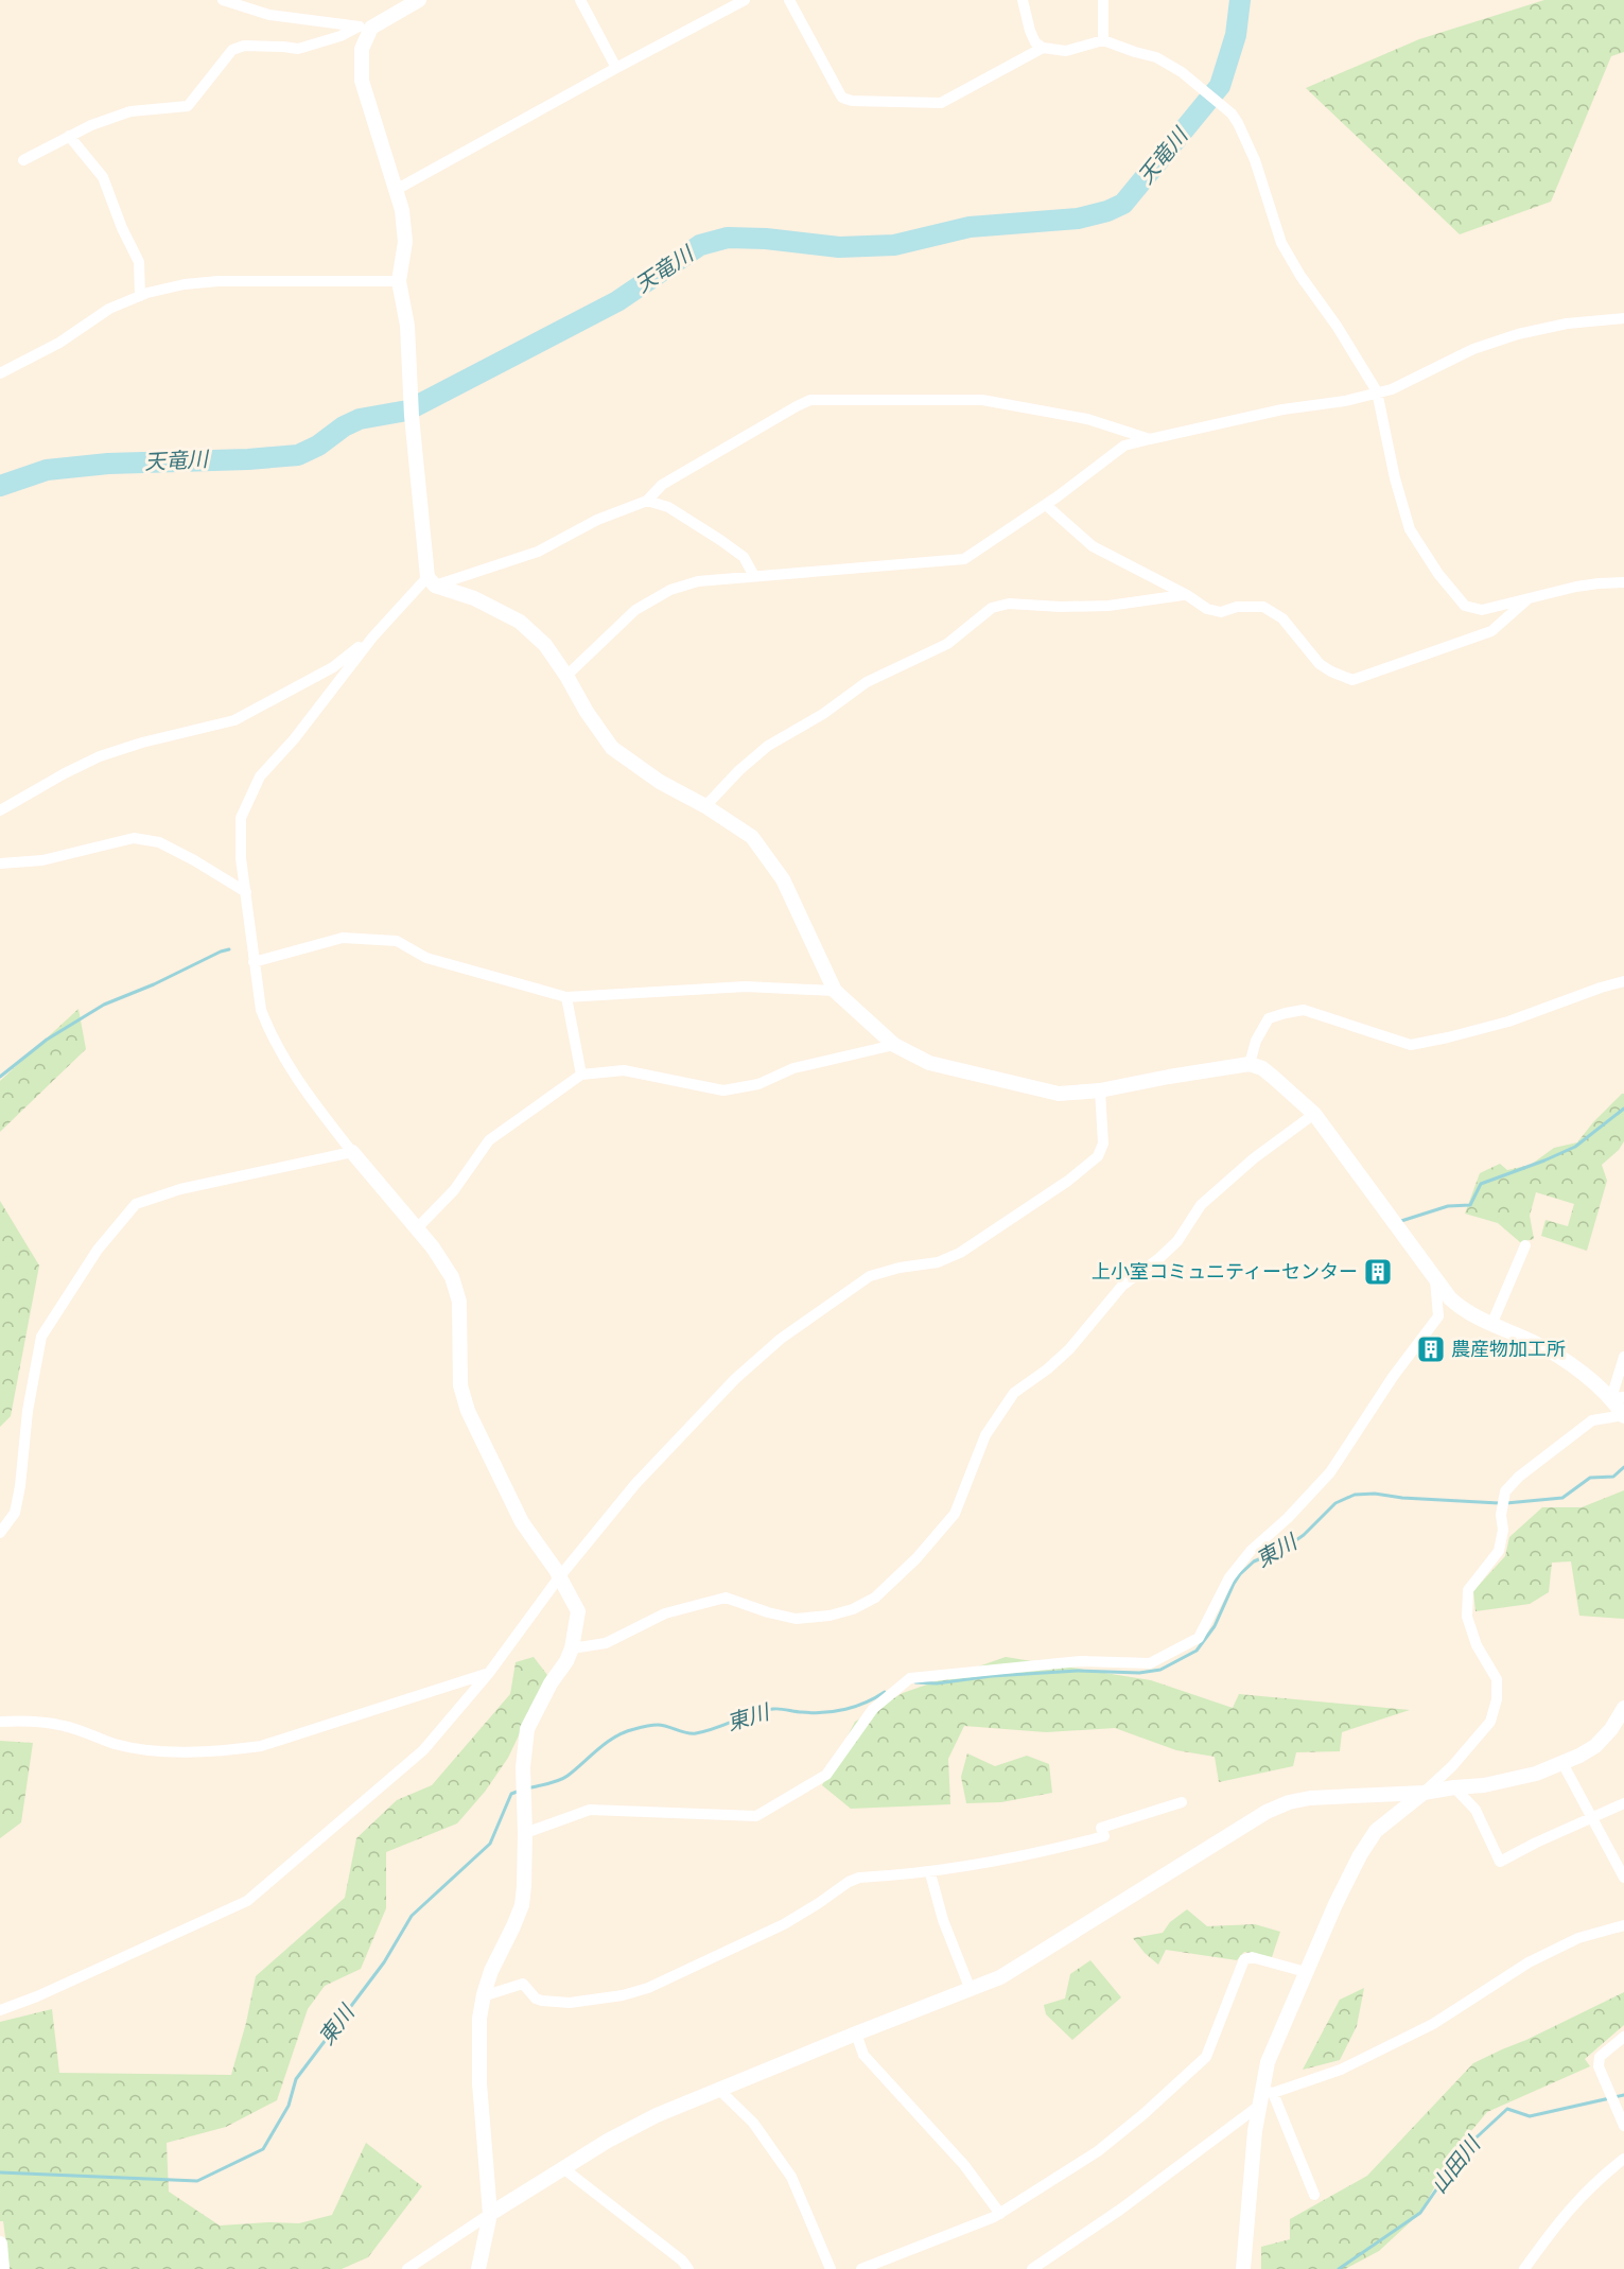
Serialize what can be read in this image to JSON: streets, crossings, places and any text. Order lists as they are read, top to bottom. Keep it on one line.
{"water":["天竜川","東川","山田川"],"places":{"building":["上小室コミュニティーセンター","農産物加工所"]}}
